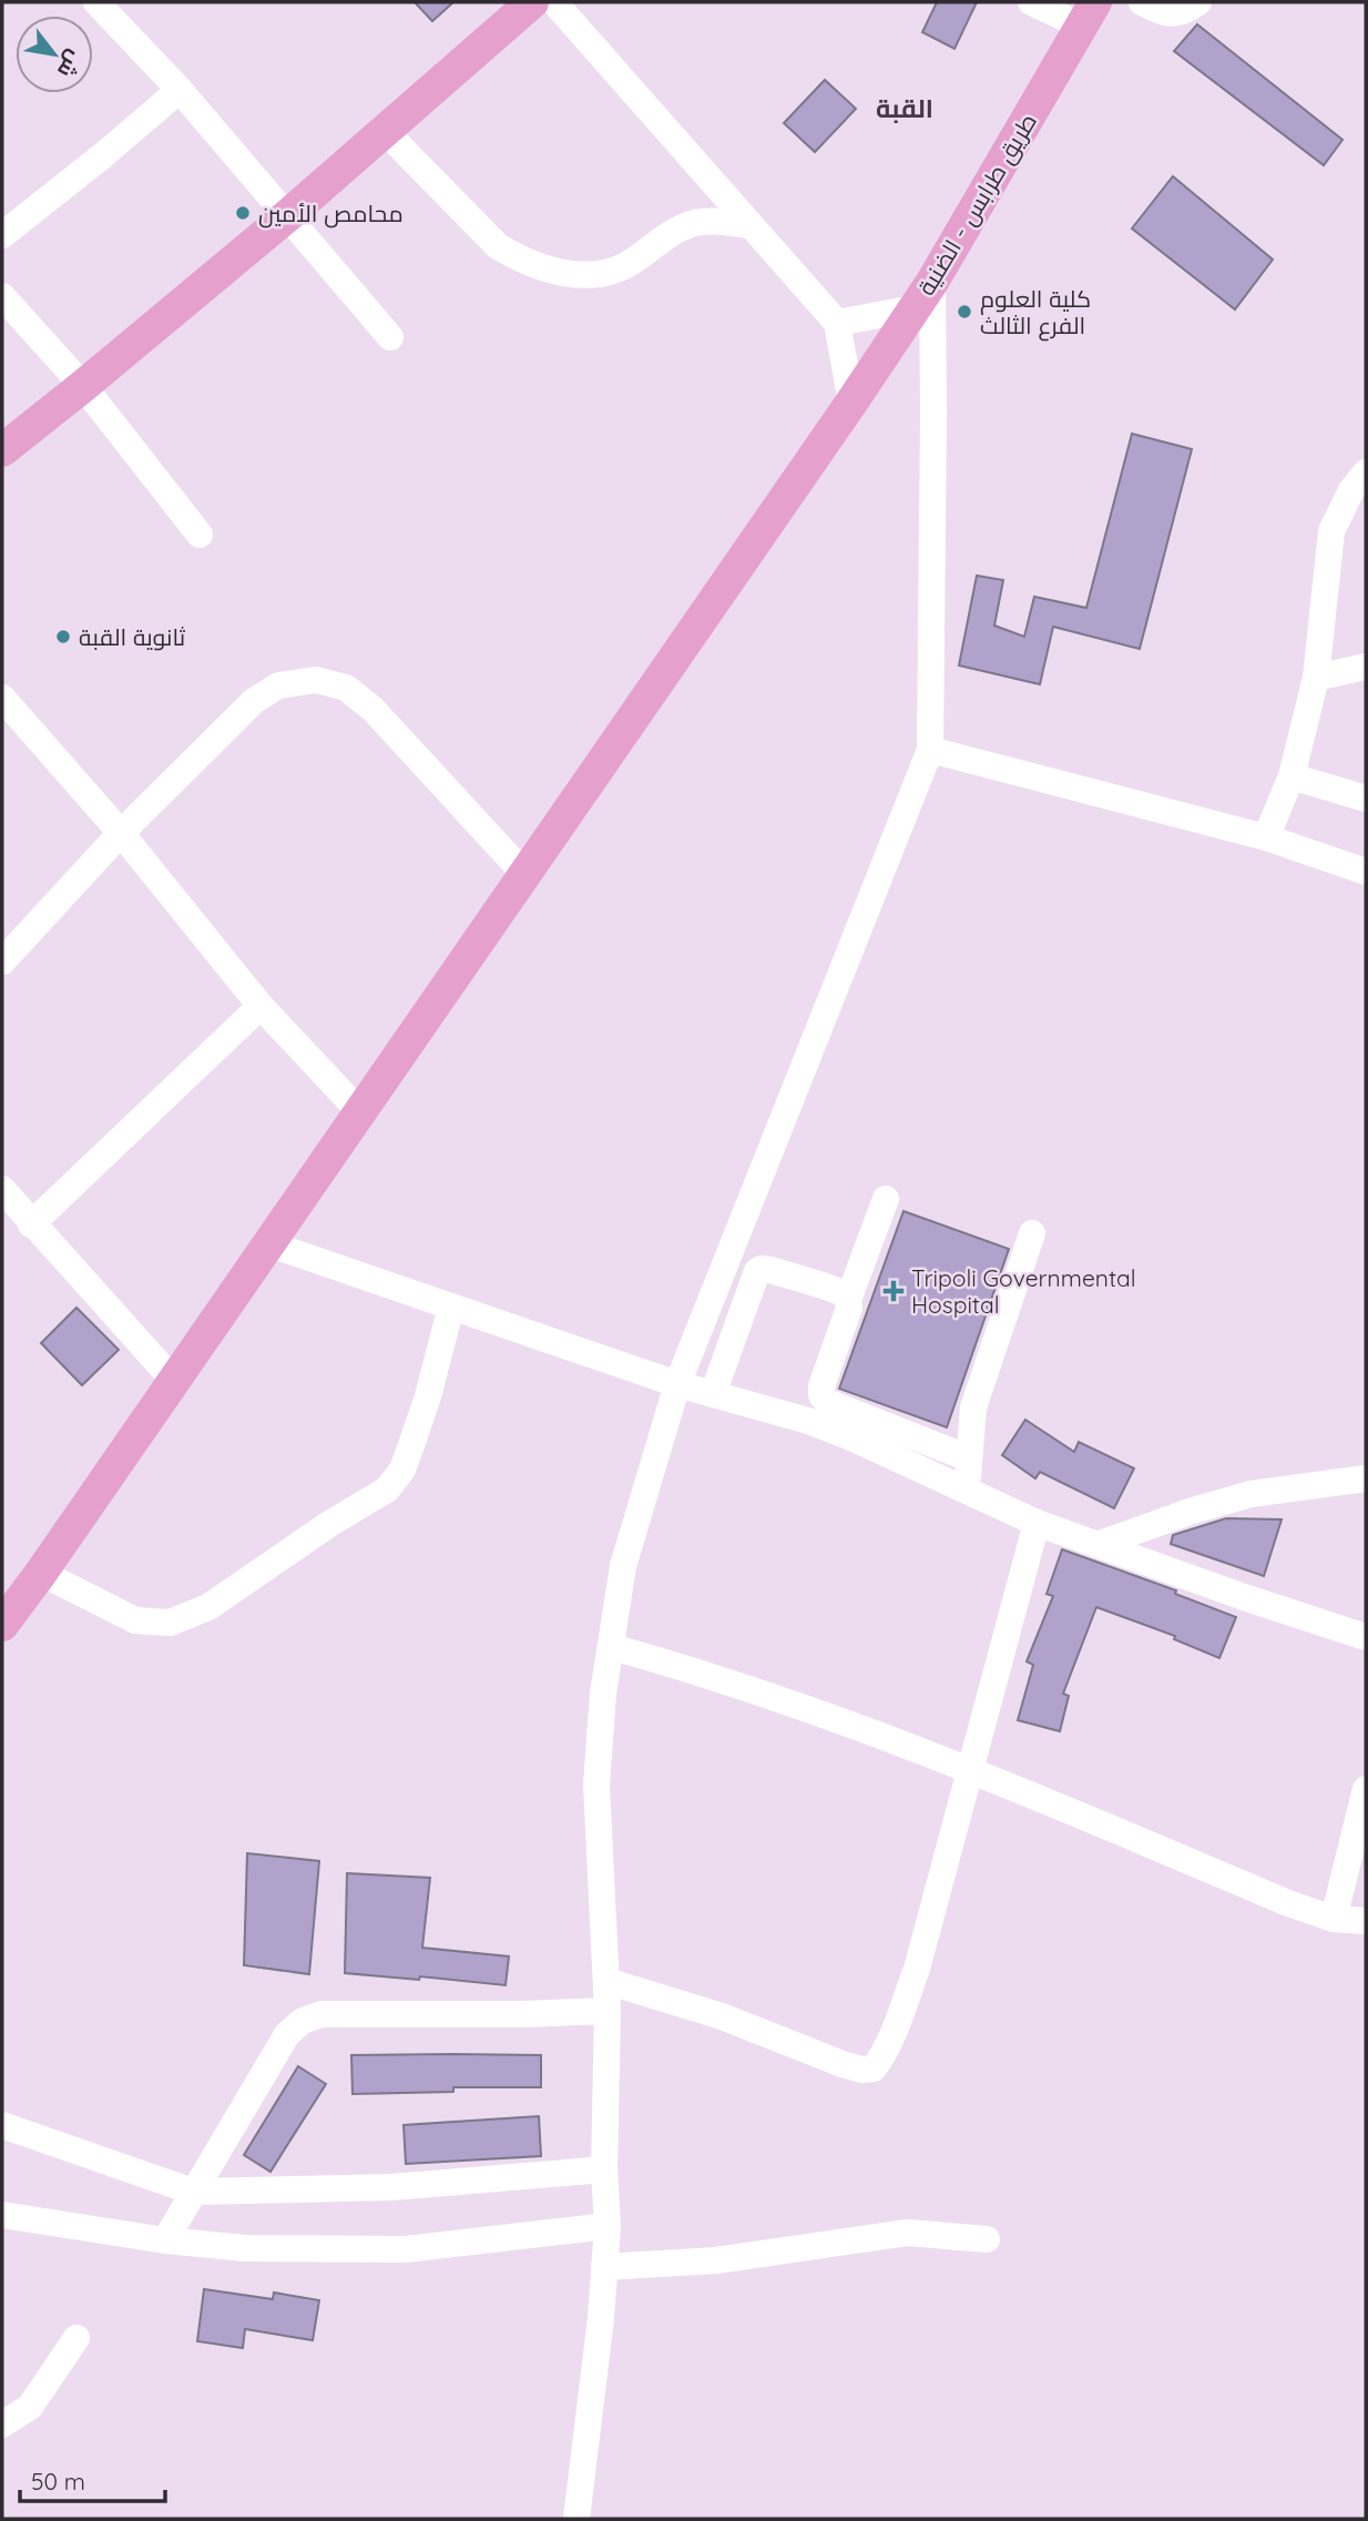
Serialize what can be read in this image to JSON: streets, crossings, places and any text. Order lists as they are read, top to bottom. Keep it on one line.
{"streets":{"main road":["طريق طرابس - الضنية"]},"districts":["القبة"],"places":{"other":["محامص الأمين","كلية العلوم الفرع الثالث","ثانوية القبة"],"health":["Tripoli Governmental Hospital"]},"scale_bar":"50 m","north":"bottom right"}
